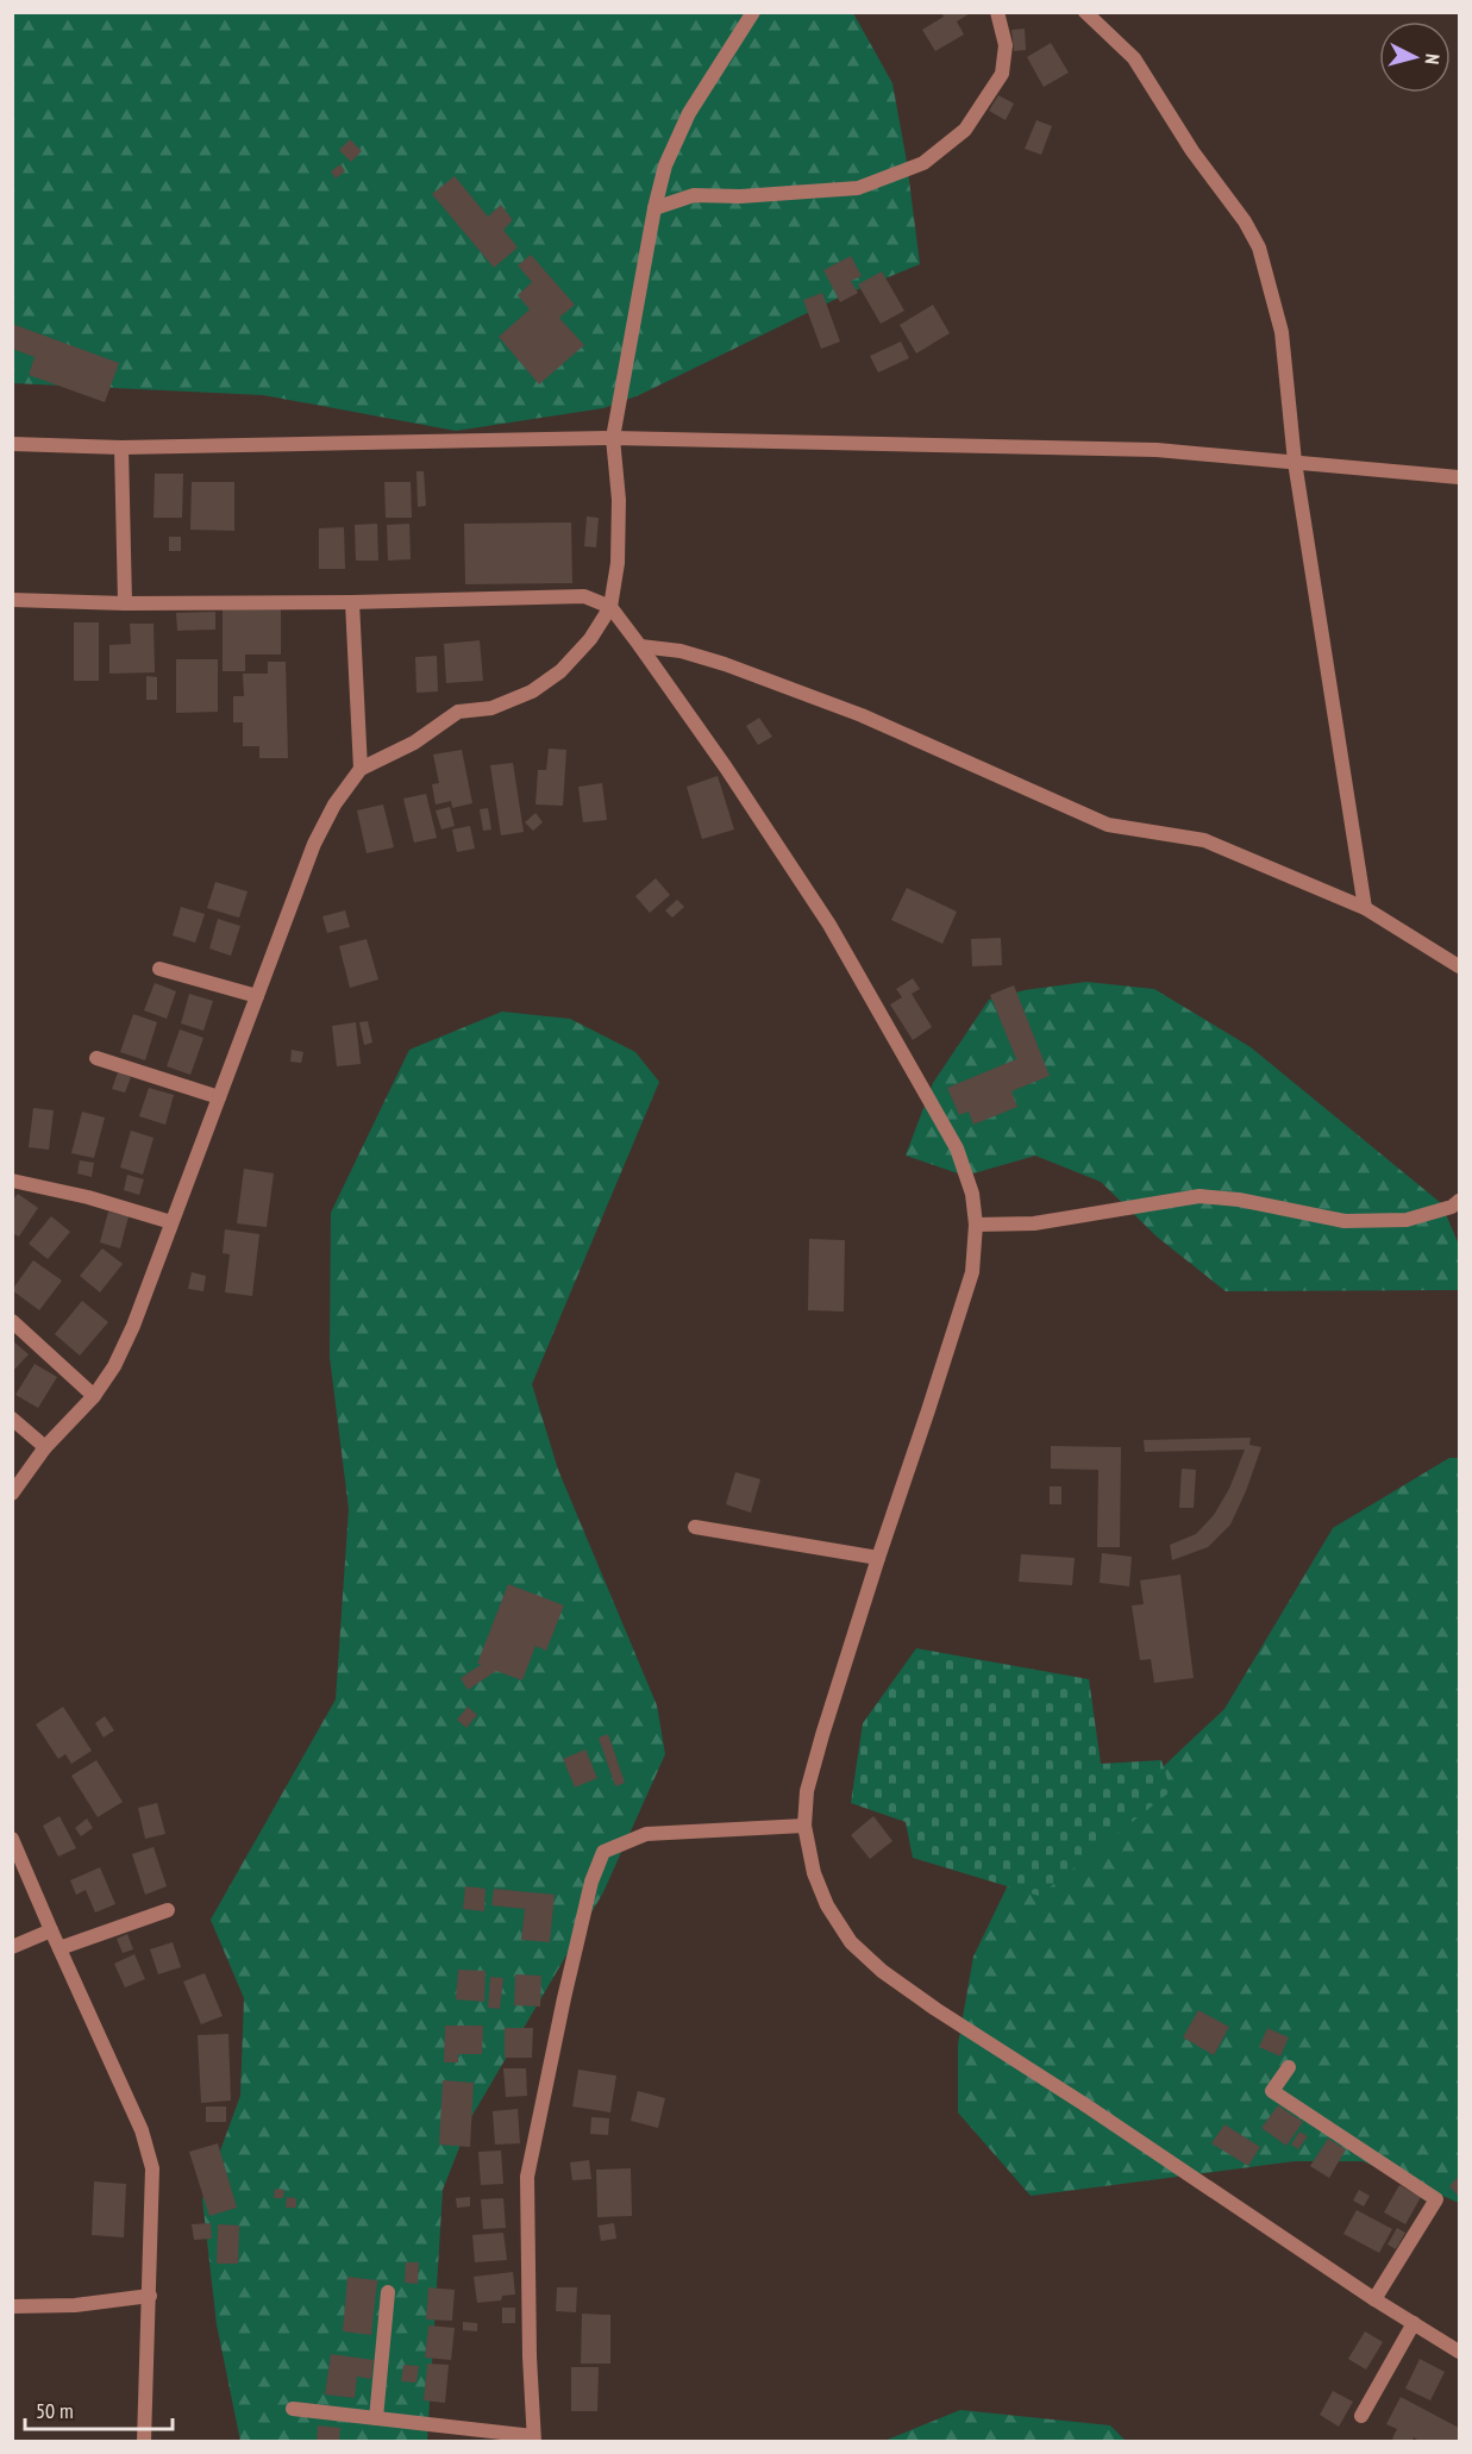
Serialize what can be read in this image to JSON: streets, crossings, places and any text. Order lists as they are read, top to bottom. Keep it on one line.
{"scale_bar":"50 m","north":"right"}
